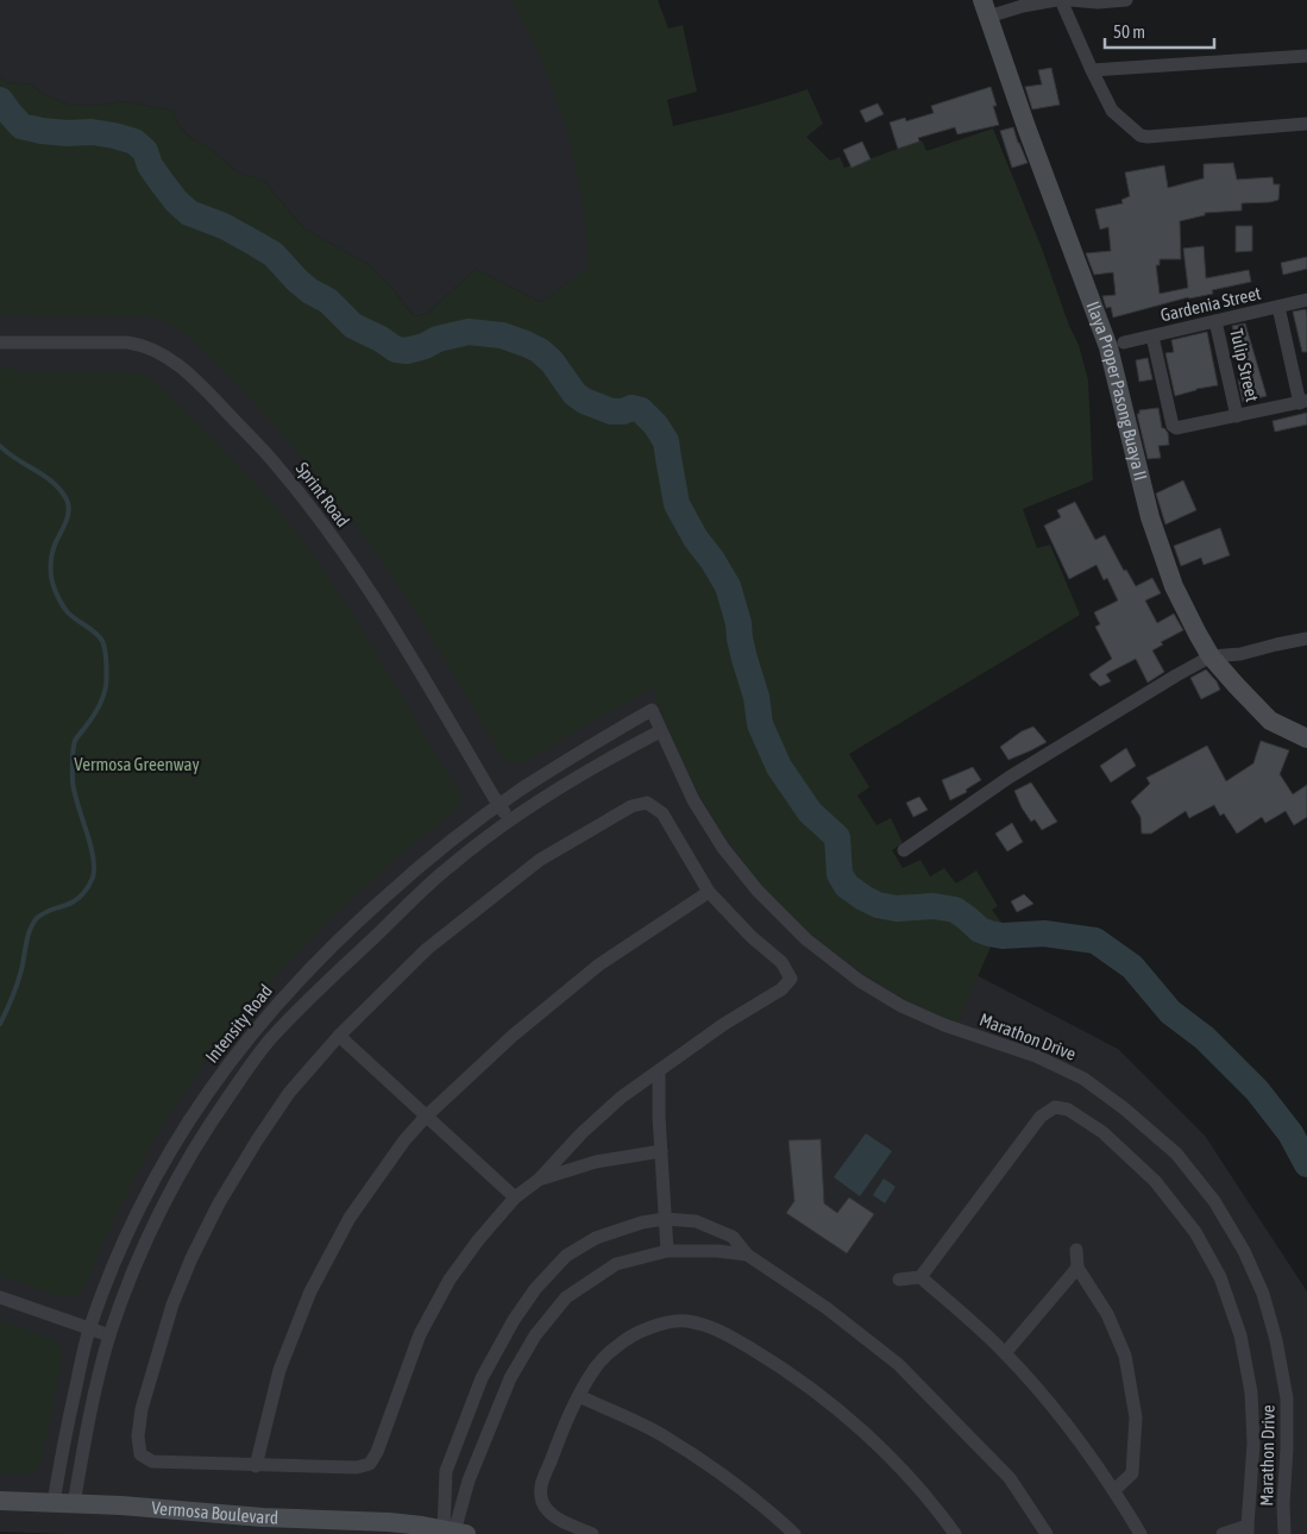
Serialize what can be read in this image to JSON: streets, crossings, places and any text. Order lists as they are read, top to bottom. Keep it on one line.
{"streets":{"street":["Gardenia Street","Tulip Street","Ilaya Proper Pasong Buaya II","Sprint Road","Intensity Road","Marathon Drive","Vermosa Boulevard"]},"crossings":[["Gardenia Street","Tulip Street"],["Sprint Road","Intensity Road"],["Intensity Road","Marathon Drive"],["Intensity Road","Vermosa Boulevard"]],"parks":["Vermosa Greenway"],"scale_bar":"50 m"}
